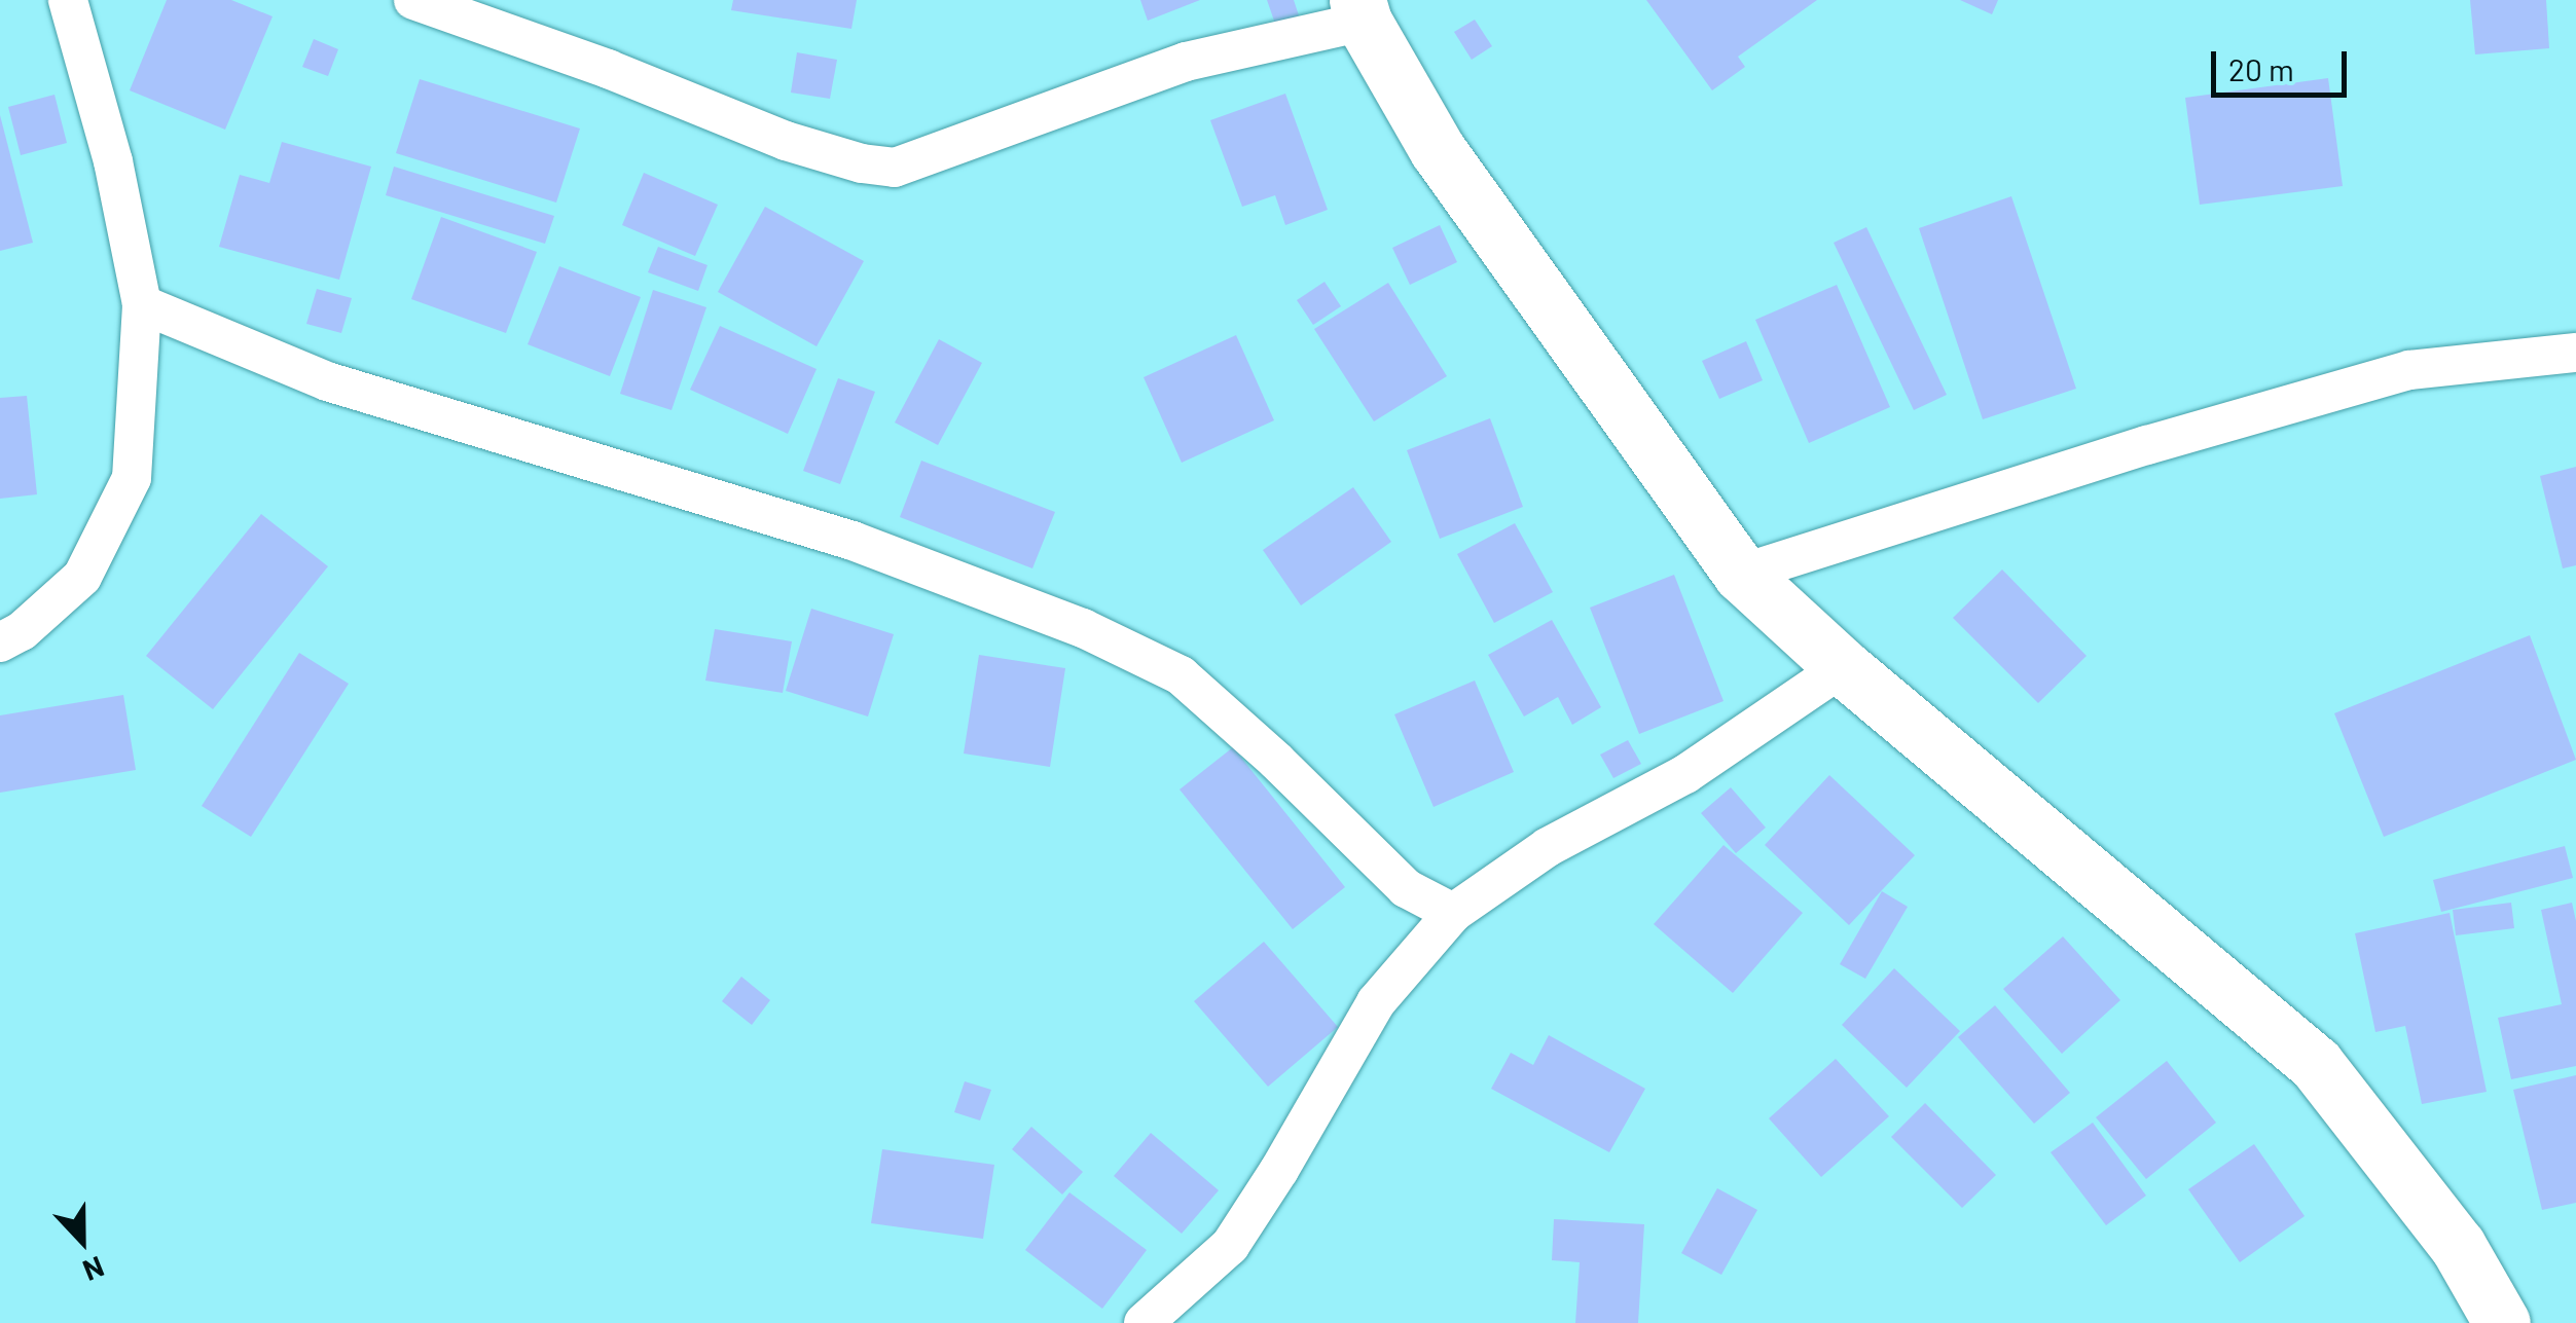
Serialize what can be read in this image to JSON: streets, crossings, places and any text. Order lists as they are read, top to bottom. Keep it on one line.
{"scale_bar":"20 m","north":"bottom"}
